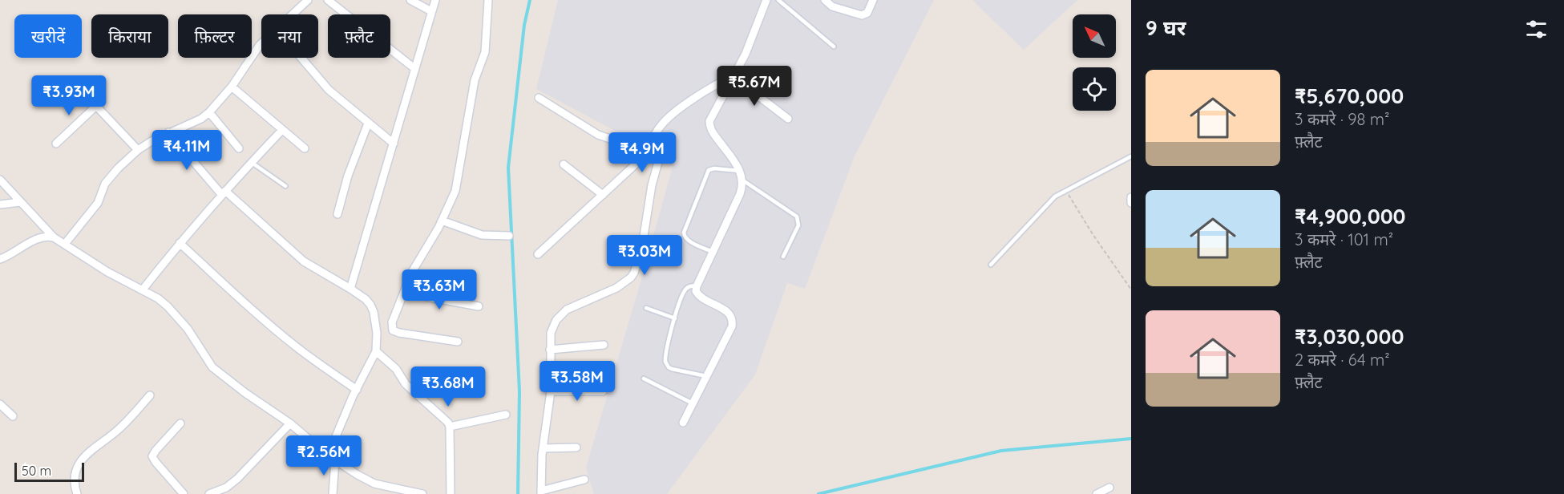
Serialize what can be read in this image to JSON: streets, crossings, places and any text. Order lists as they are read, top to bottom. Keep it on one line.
{"scale_bar":"50 m","north":"top left","page":{"heading":"9 घर","chip":["खरीदें","किराया","फ़िल्टर","नया","फ़्लैट"],"list":[{"name":"₹5,670,000","note":"3 कमरे · 98 m² · फ़्लैट"},{"name":"₹4,900,000","note":"3 कमरे · 101 m² · फ़्लैट"},{"name":"₹3,030,000","note":"2 कमरे · 64 m² · फ़्लैट"}],"price":["₹5.67M","₹3.93M","₹4.11M","₹4.9M","₹3.03M","₹3.63M","₹3.58M","₹3.68M","₹2.56M"],"scale":"50 m"}}
